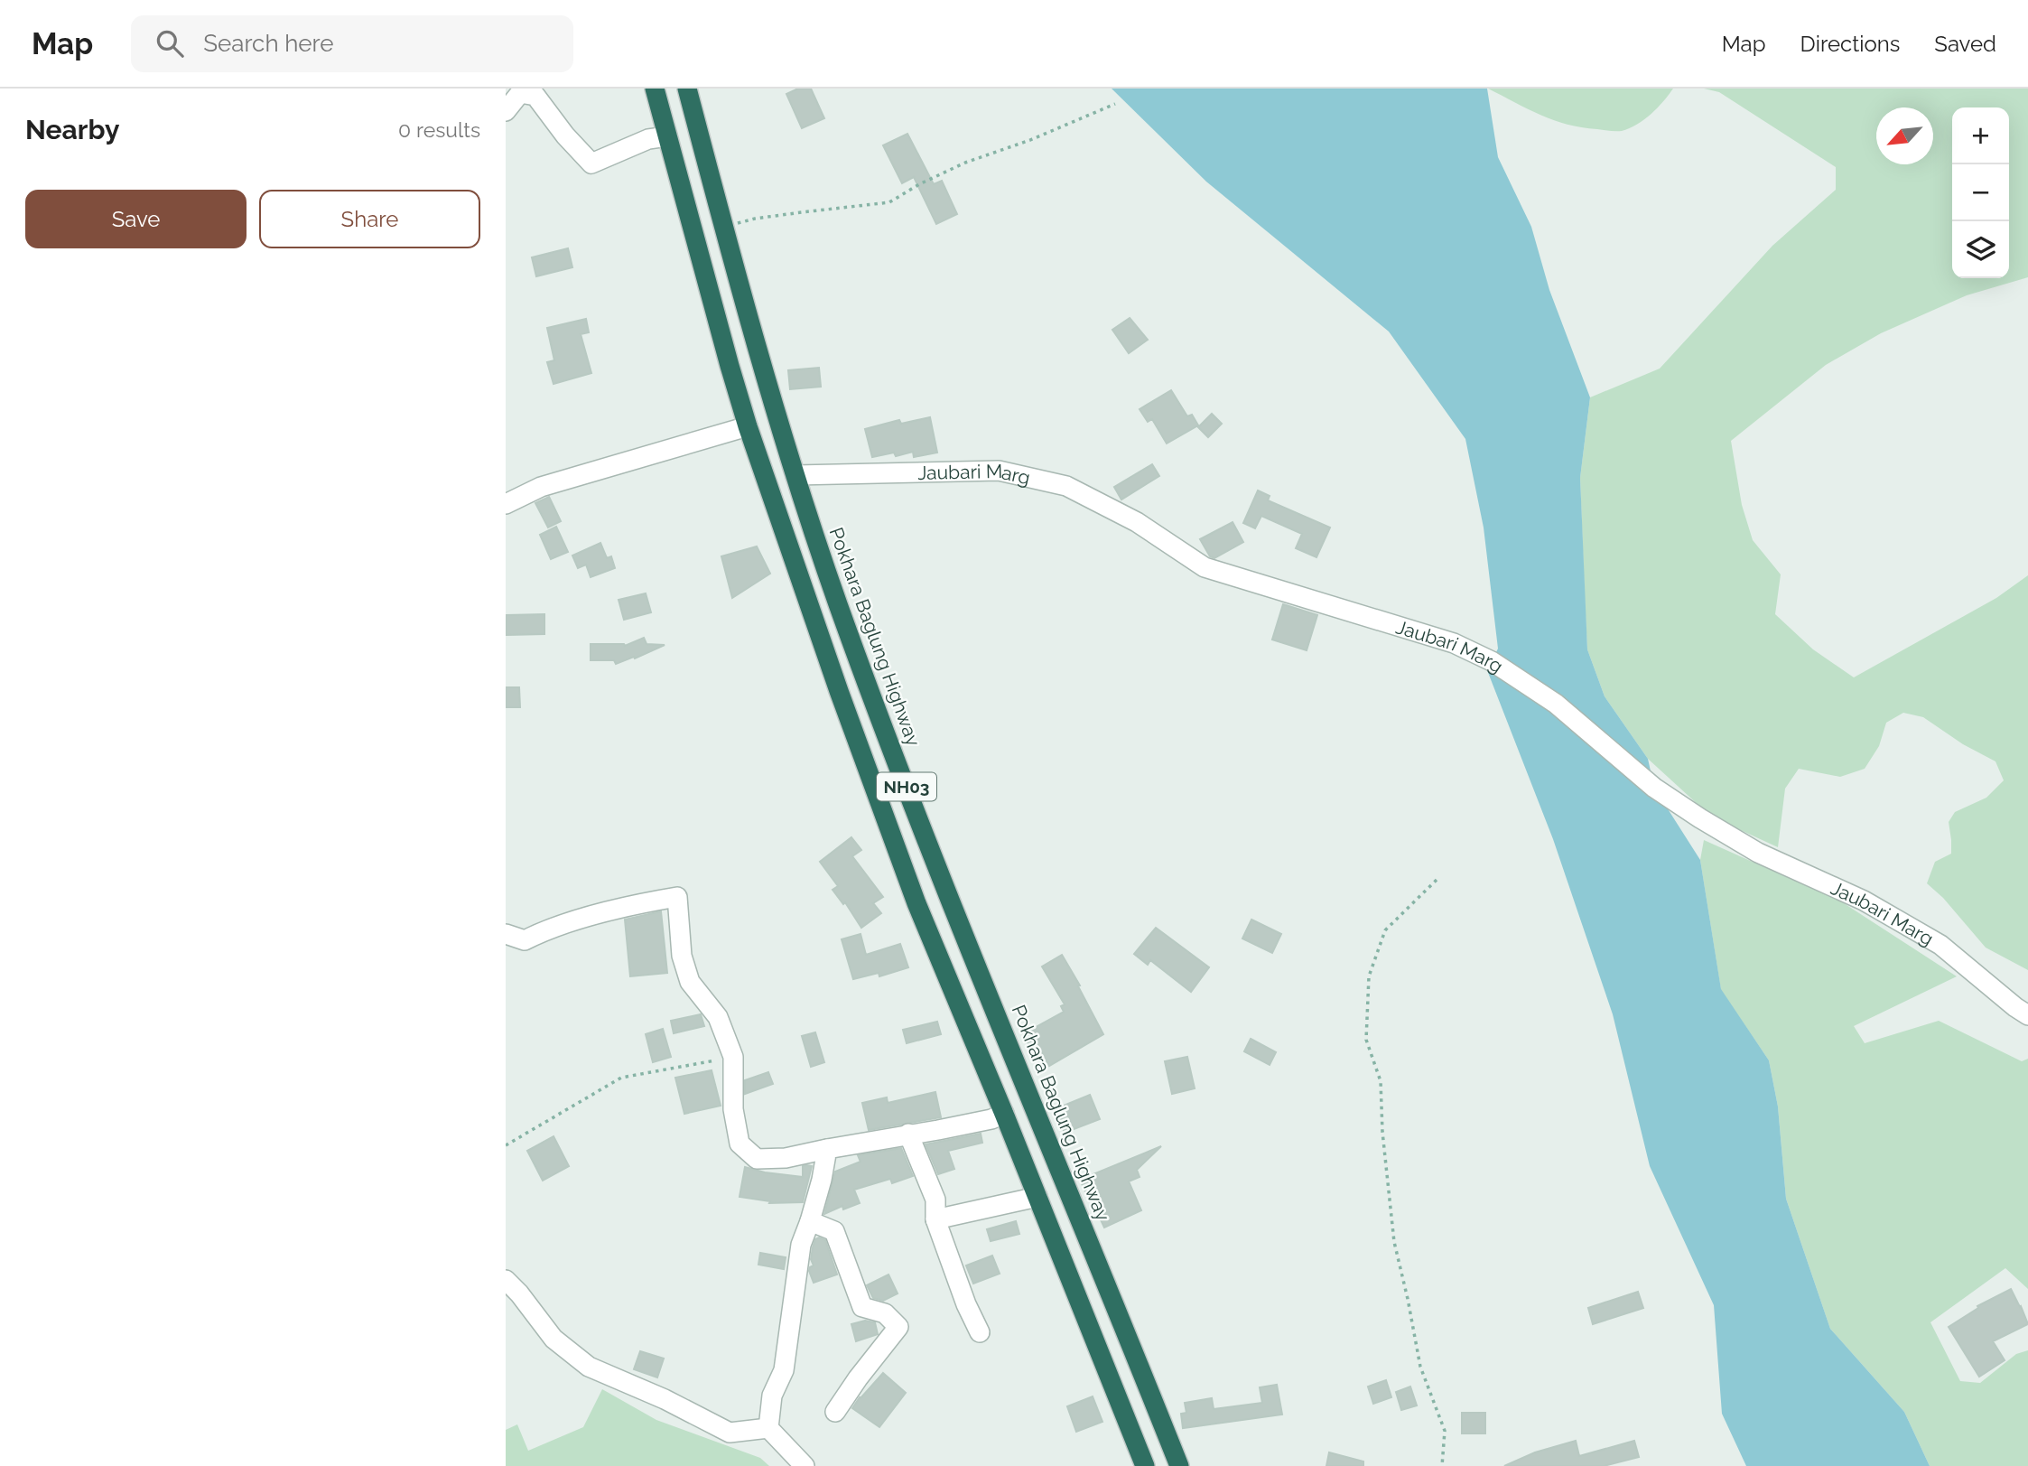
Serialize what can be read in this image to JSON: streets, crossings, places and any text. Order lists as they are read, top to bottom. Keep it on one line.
{"streets":{"highway":["Pokhara Baglung Highway","NH03"],"street":["Jaubari Marg"]},"crossings":[["Jaubari Marg","Pokhara Baglung Highway"]],"north":"bottom left","page":{"header":"Map","search":"Search here","nav":["Map","Directions","Saved"],"heading":["Nearby","0 results"],"map_buttons":["+","−"],"buttons":["Save","Share"]}}
